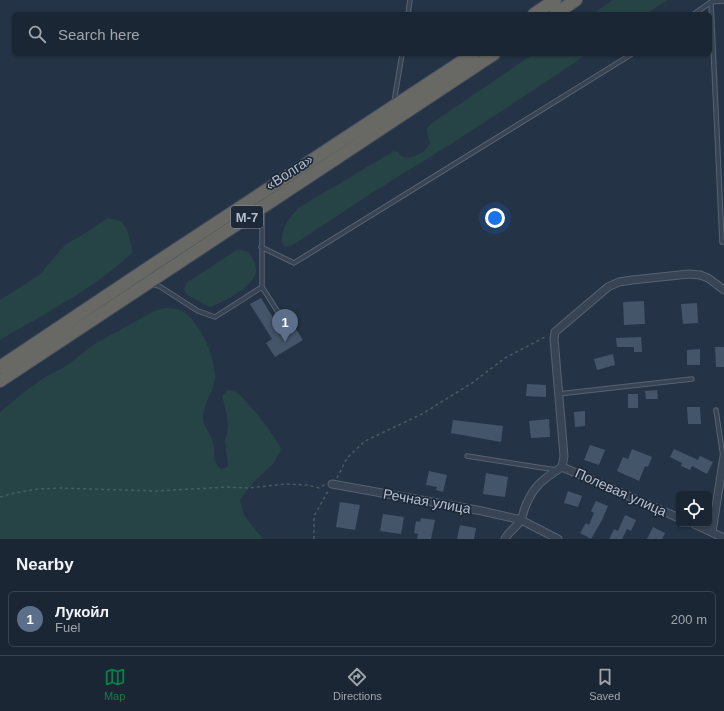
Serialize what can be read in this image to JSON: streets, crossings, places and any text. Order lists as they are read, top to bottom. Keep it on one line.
{"streets":{"highway":["«Волга»","М-7"],"street":["Полевая улица","Речная улица"]},"page":{"search":"Search here","pins":"1","heading":"Nearby","list":[{"mark":"1","name":"Лукойл","note":"Fuel","value":"200 m"}],"nav":["Map","Directions","Saved"]}}
